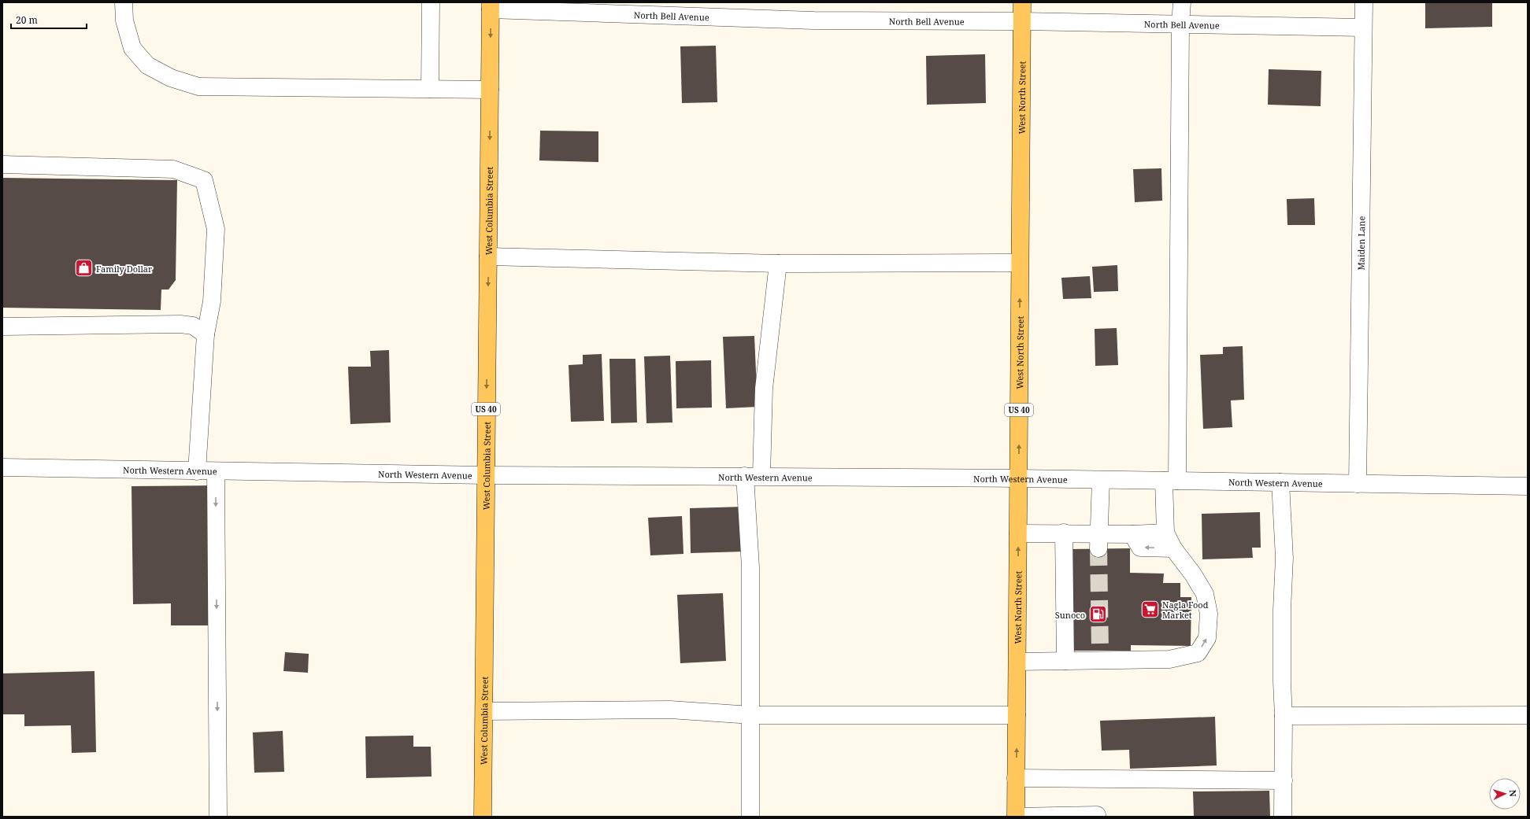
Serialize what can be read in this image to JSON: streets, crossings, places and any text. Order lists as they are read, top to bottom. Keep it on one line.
{"streets":{"main road":["West North Street","West Columbia Street","US 40"],"street":["North Bell Avenue","Maiden Lane","North Western Avenue"]},"crossings":[["North Bell Avenue","West North Street"],["North Bell Avenue","West Columbia Street"],["North Bell Avenue","Maiden Lane"],["West North Street","North Western Avenue"],["West Columbia Street","North Western Avenue"],["Maiden Lane","North Western Avenue"]],"one_way":["West North Street","West Columbia Street"],"places":{"shop":["Family Dollar"],"supermarket":["Nagla Food Market"],"fuel station":["Sunoco"]},"scale_bar":"20 m","north":"right"}
